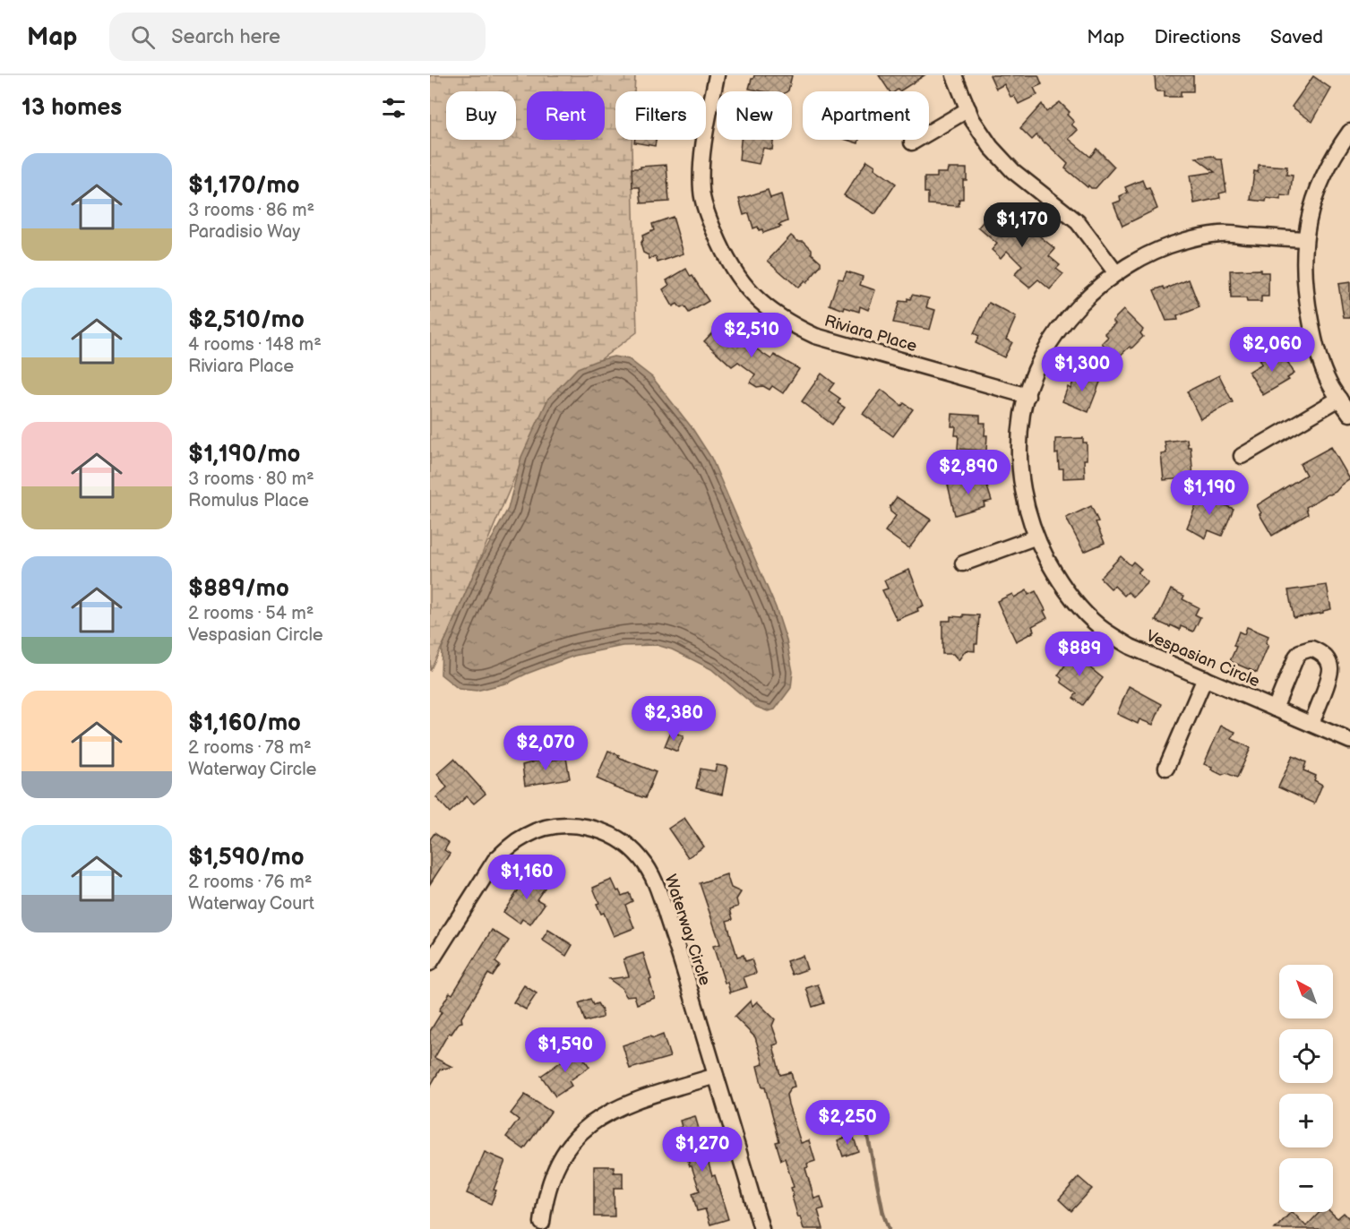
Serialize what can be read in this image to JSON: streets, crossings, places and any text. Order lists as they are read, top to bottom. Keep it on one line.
{"streets":{"street":["Riviara Place","Vespasian Circle","Waterway Circle"]},"crossings":[["Riviara Place","Vespasian Circle"]],"north":"top left","page":{"header":"Map","search":"Search here","nav":["Map","Directions","Saved"],"heading":"13 homes","chip":["Buy","Rent","Filters","New","Apartment"],"list":[{"name":"$1,170/mo","note":"3 rooms · 86 m² · Paradisio Way"},{"name":"$2,510/mo","note":"4 rooms · 148 m² · Riviara Place"},{"name":"$1,190/mo","note":"3 rooms · 80 m² · Romulus Place"},{"name":"$889/mo","note":"2 rooms · 54 m² · Vespasian Circle"},{"name":"$1,160/mo","note":"2 rooms · 78 m² · Waterway Circle"},{"name":"$1,590/mo","note":"2 rooms · 76 m² · Waterway Court"}],"price":["$1,170","$2,510","$2,060","$1,300","$2,890","$1,190","$889","$2,380","$2,070","$1,160","$1,590","$2,250","$1,270"],"map_buttons":["+","−"]}}
